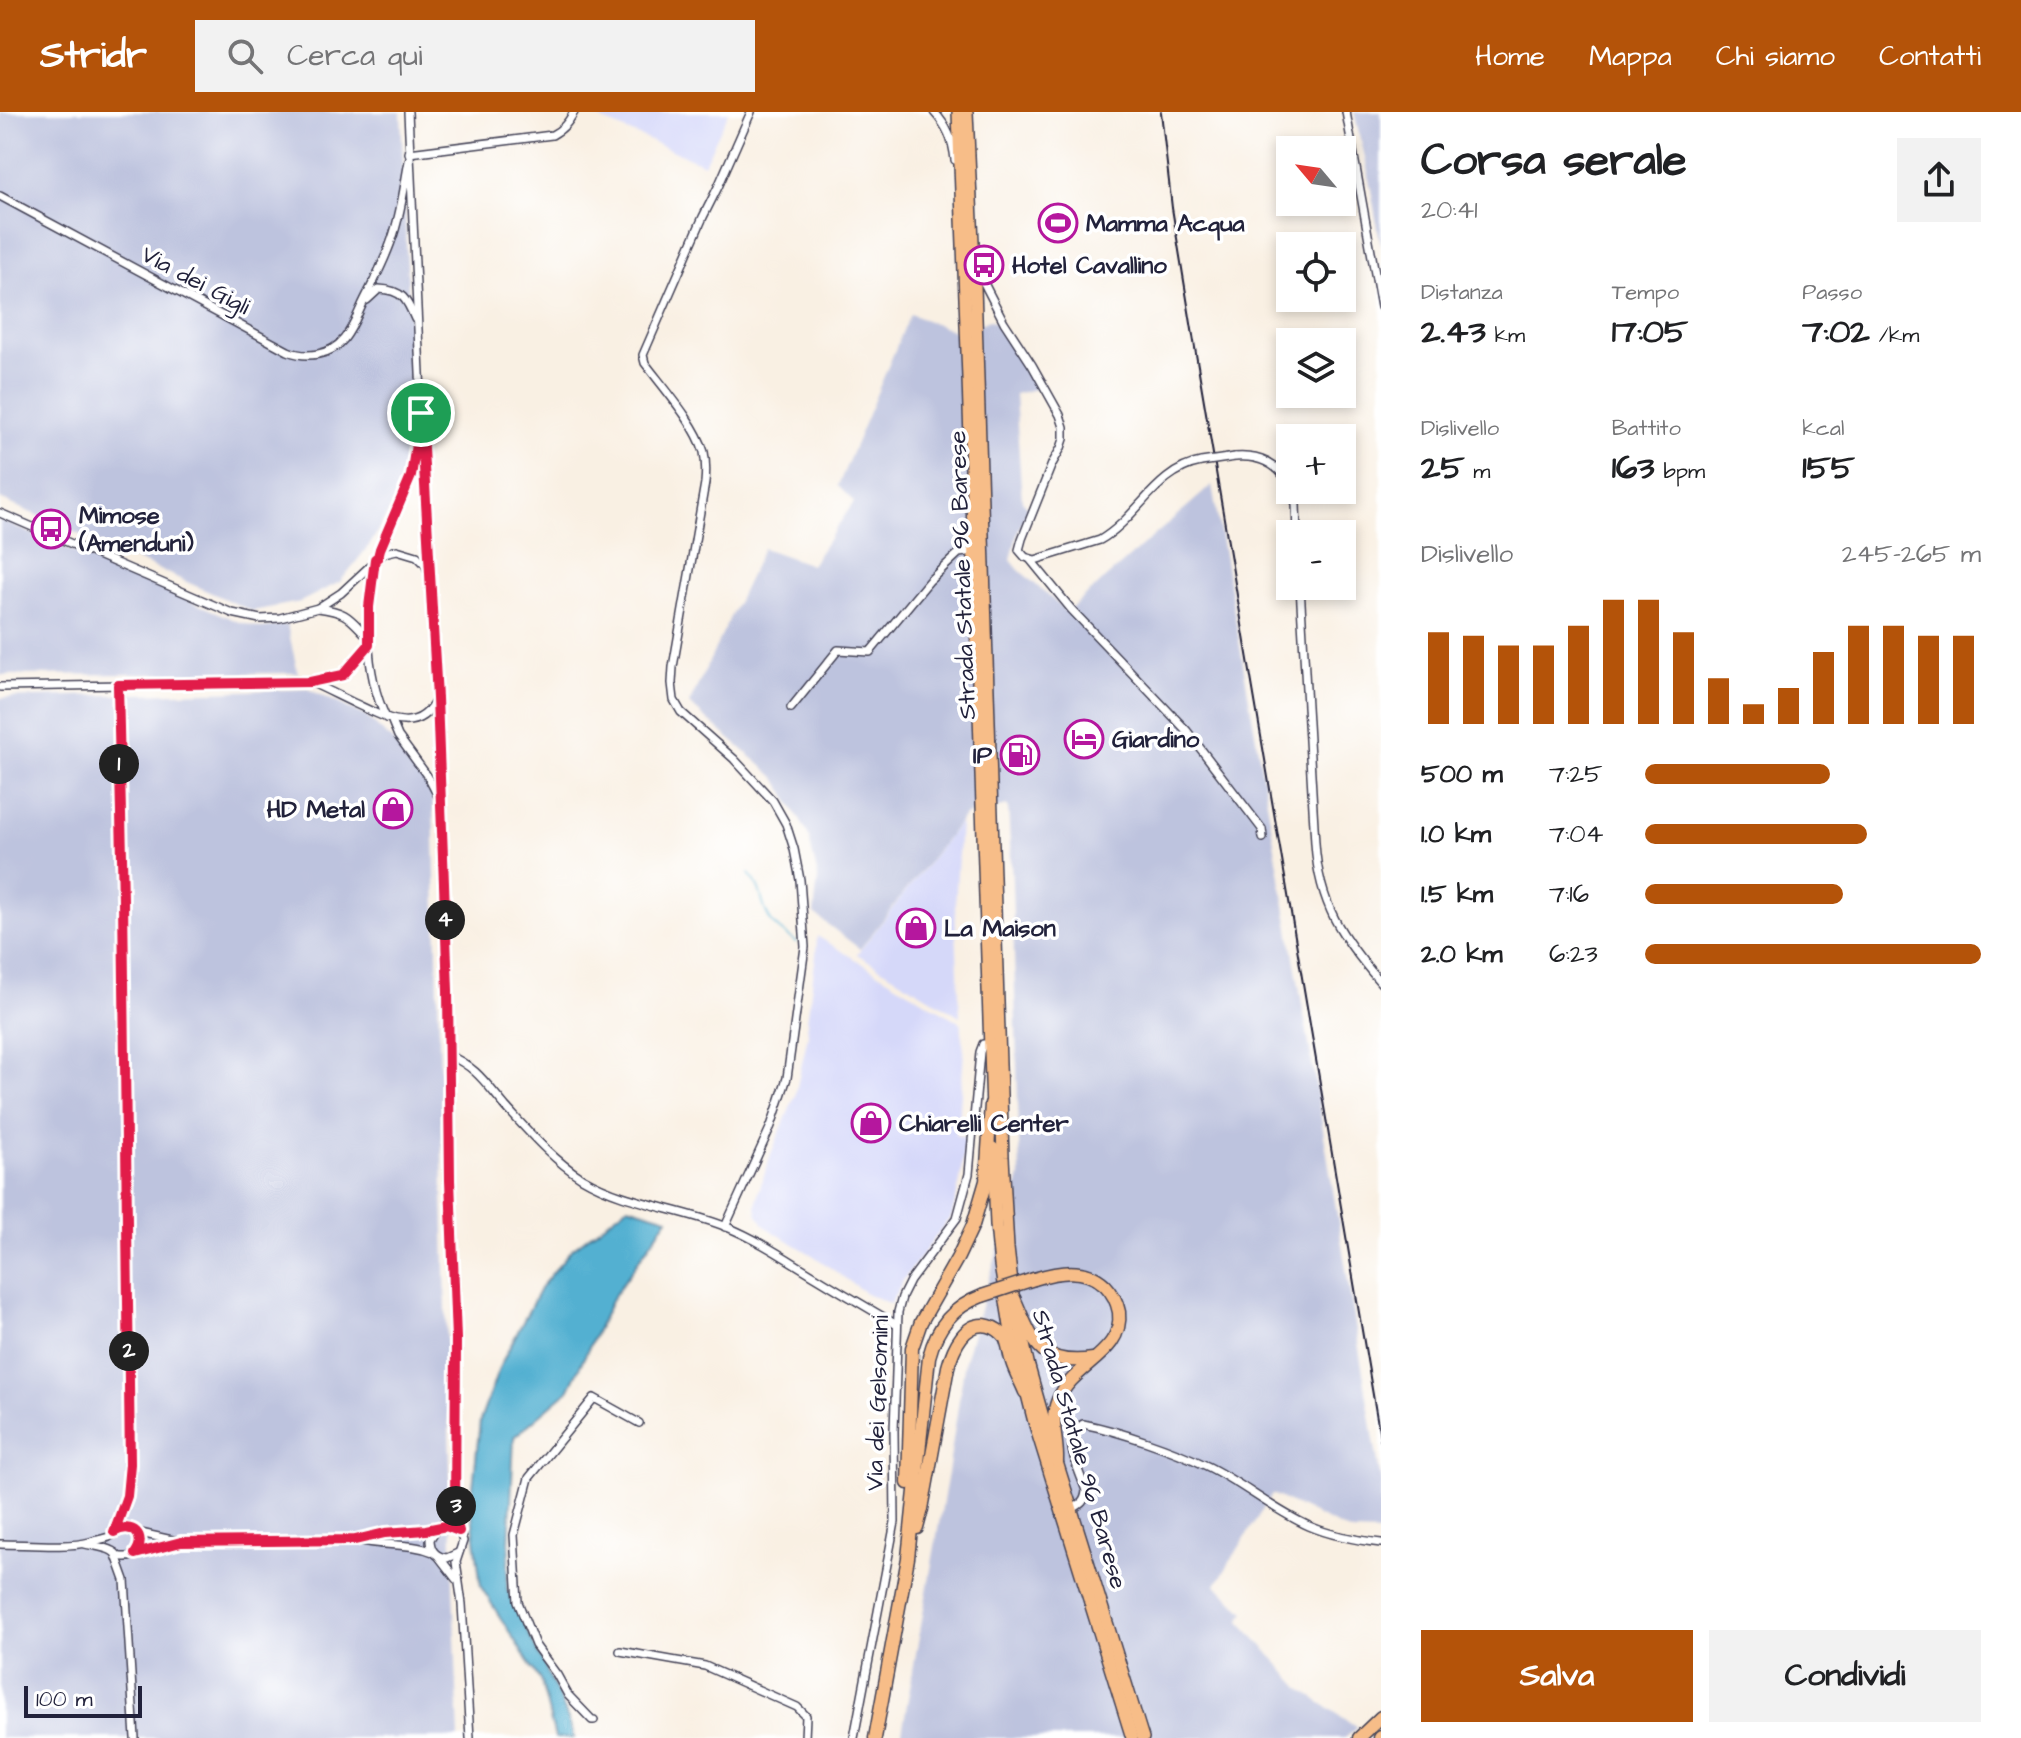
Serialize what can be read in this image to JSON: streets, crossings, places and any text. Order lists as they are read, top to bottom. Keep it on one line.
{"streets":{"main road":["Strada Statale 96 Barese"],"street":["Via dei Gigli","Via dei Gelsomini"]},"crossings":[["Strada Statale 96 Barese","Via dei Gelsomini"]],"places":{"sports":["Mamma Acqua"],"bus stop":["Hotel Cavallino","Mimose (Amenduni)"],"hotel":["Giardino"],"fuel station":["IP"],"shop":["HD Metal","La Maison","Chiarelli Center"]},"scale_bar":"100 m","north":"top left","page":{"header":"Stridr","search":"Cerca qui","nav":["Home","Mappa","Chi siamo","Contatti"],"heading":["Corsa serale","20:41"],"map_buttons":["+","−"],"stats":[["Distanza","2.43 km"],["Tempo","17:05"],["Passo","7:02 /km"],["Dislivello","25 m"],["Battito","163 bpm"],["kcal","155"]],"chart":["Dislivello","245–265 m"],"pins":["1","4","2","3"],"list":[{"name":"500 m","note":"7:25"},{"name":"1.0 km","note":"7:04"},{"name":"1.5 km","note":"7:16"},{"name":"2.0 km","note":"6:23"}],"buttons":["Salva","Condividi"],"scale":"100 m"}}
